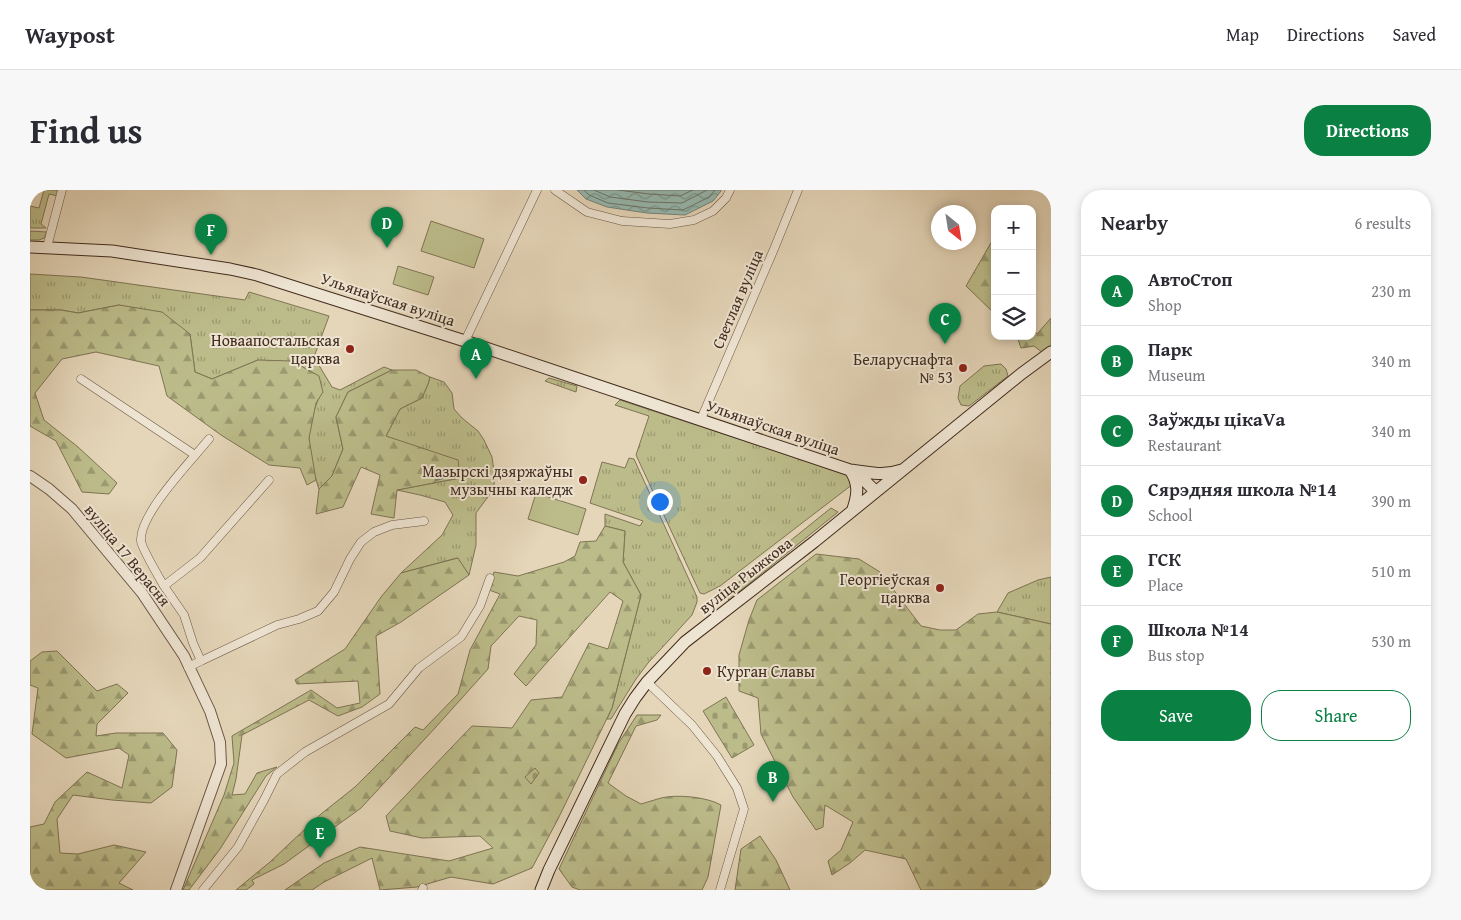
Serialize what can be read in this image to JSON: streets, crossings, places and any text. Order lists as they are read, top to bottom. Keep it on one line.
{"streets":{"main road":["Ульянаўская вуліца","вуліца Рыжкова"],"street":["Светлая вуліца","вуліца 17 Верасня"]},"crossings":[["Ульянаўская вуліца","Светлая вуліца"],["Ульянаўская вуліца","вуліца Рыжкова"]],"places":["Новаапостальская царква","Беларуснафта № 53","Мазырскі дзяржаўны музычны каледж","Георгіеўская царква","Курган Славы"],"north":"bottom right","page":{"header":"Waypost","nav":["Map","Directions","Saved"],"title":"Find us","buttons":["Directions",["Save","Share"]],"heading":["Nearby","6 results"],"map_buttons":["+","−"],"pins":["D","F","C","A","B","E"],"list":[{"mark":"A","name":"АвтоСтоп","note":"Shop","value":"230 m"},{"mark":"B","name":"Парк","note":"Museum","value":"340 m"},{"mark":"C","name":"Заўжды цікаVа","note":"Restaurant","value":"340 m"},{"mark":"D","name":"Сярэдняя школа №14","note":"School","value":"390 m"},{"mark":"E","name":"ГСК","note":"Place","value":"510 m"},{"mark":"F","name":"Школа №14","note":"Bus stop","value":"530 m"}]}}
